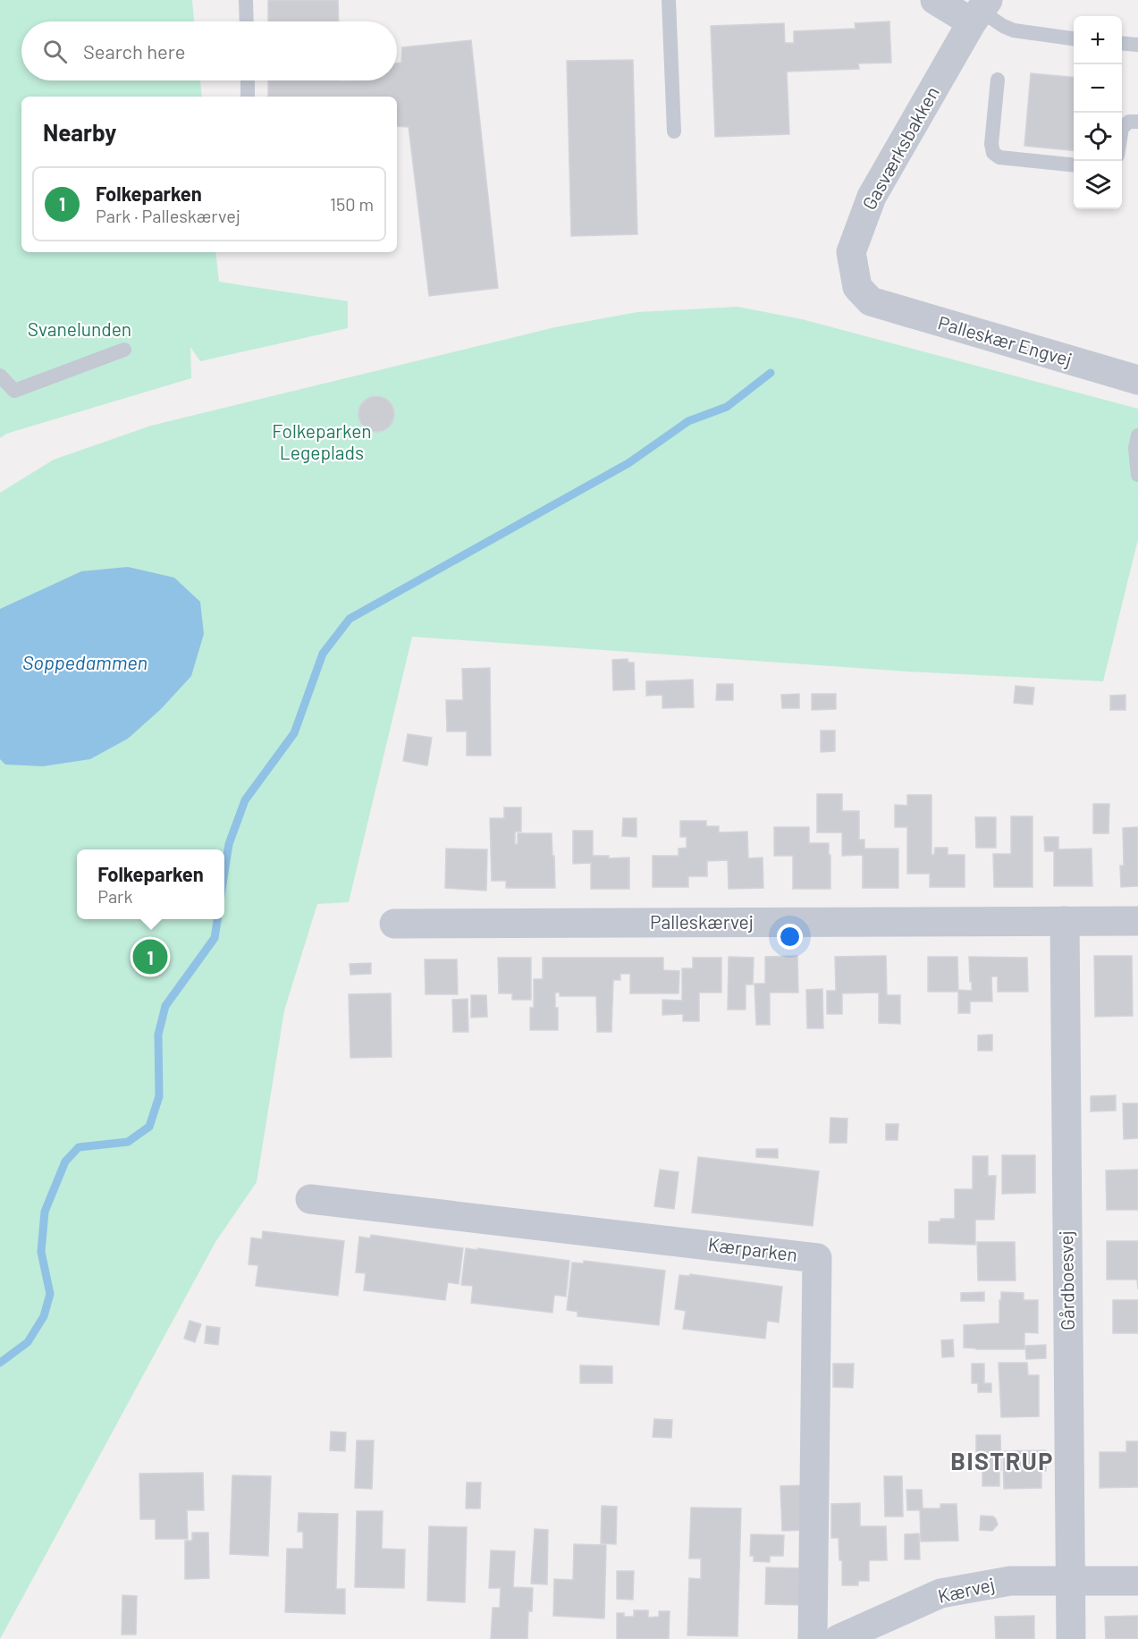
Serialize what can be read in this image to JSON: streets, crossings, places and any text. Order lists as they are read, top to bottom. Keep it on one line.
{"streets":{"street":["Gasværksbakken","Palleskær Engvej","Palleskærvej","Kærparken","Gårdboesvej","Kærvej"]},"crossings":[["Gasværksbakken","Palleskær Engvej"],["Palleskærvej","Gårdboesvej"],["Gårdboesvej","Kærvej"]],"districts":["BISTRUP"],"water":["Soppedammen"],"parks":["Svanelunden","Folkeparken Legeplads"],"page":{"map_buttons":["+","−"],"search":"Search here","heading":"Nearby","list":[{"mark":"1","name":"Folkeparken","note":"Park · Palleskærvej","value":"150 m"}],"popup":["Folkeparken","Park"],"pins":"1"}}
